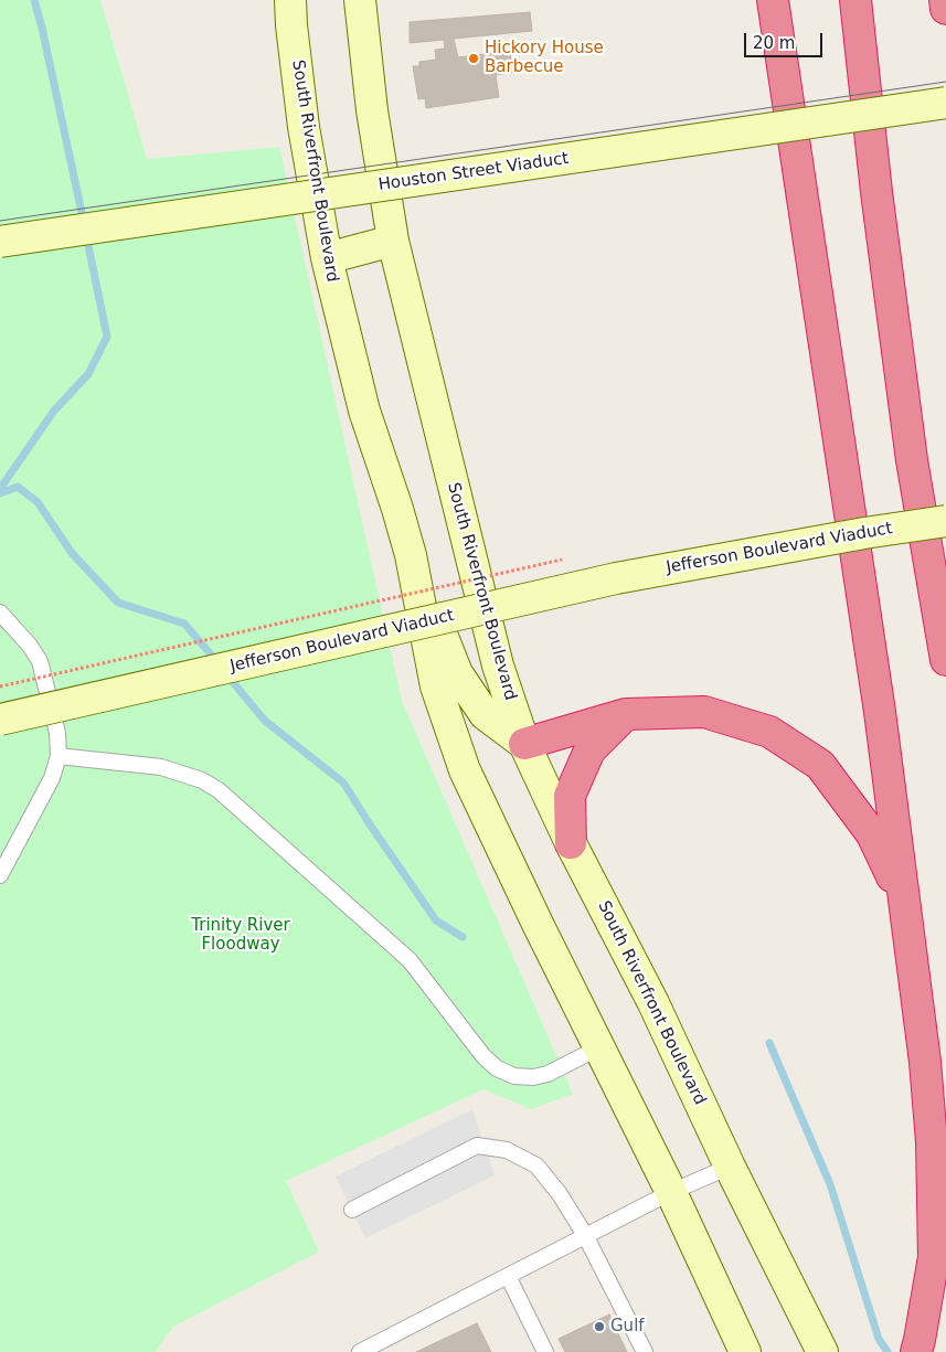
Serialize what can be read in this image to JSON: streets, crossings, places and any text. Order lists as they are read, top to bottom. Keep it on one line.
{"streets":{"main road":["South Riverfront Boulevard","Houston Street Viaduct","Jefferson Boulevard Viaduct"]},"parks":["Trinity River Floodway"],"places":["Hickory House Barbecue","Gulf"],"scale_bar":"20 m"}
